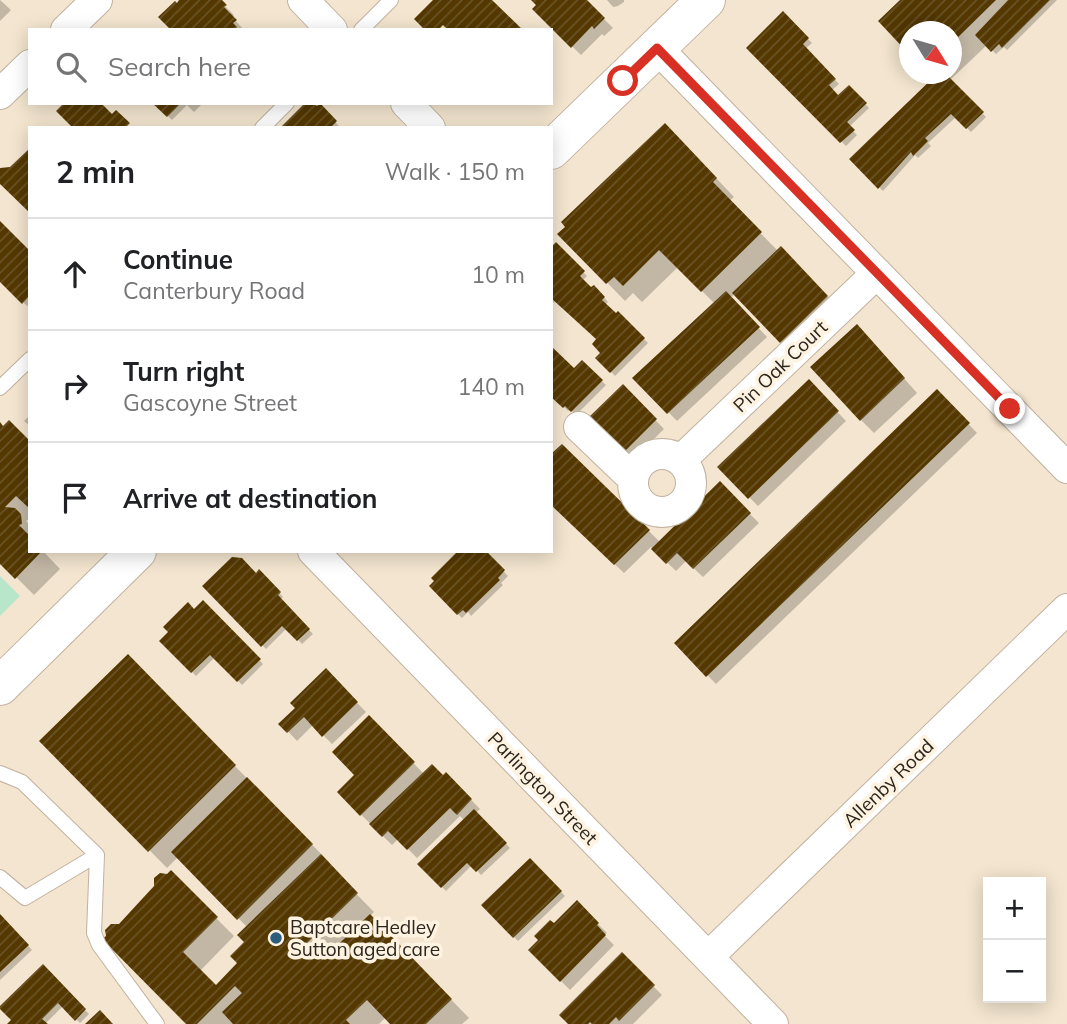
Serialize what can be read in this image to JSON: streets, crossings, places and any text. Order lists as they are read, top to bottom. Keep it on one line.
{"streets":{"street":["Pin Oak Court","Allenby Road","Parlington Street"]},"crossings":[["Allenby Road","Parlington Street"]],"places":["Baptcare Hedley Sutton aged care"],"north":"bottom right","page":{"search":"Search here","heading":["2 min","Walk · 150 m"],"list":[["Continue","Canterbury Road","10 m"],["Turn right","Gascoyne Street","140 m"],"Arrive at destination"],"map_buttons":["+","−"]}}
